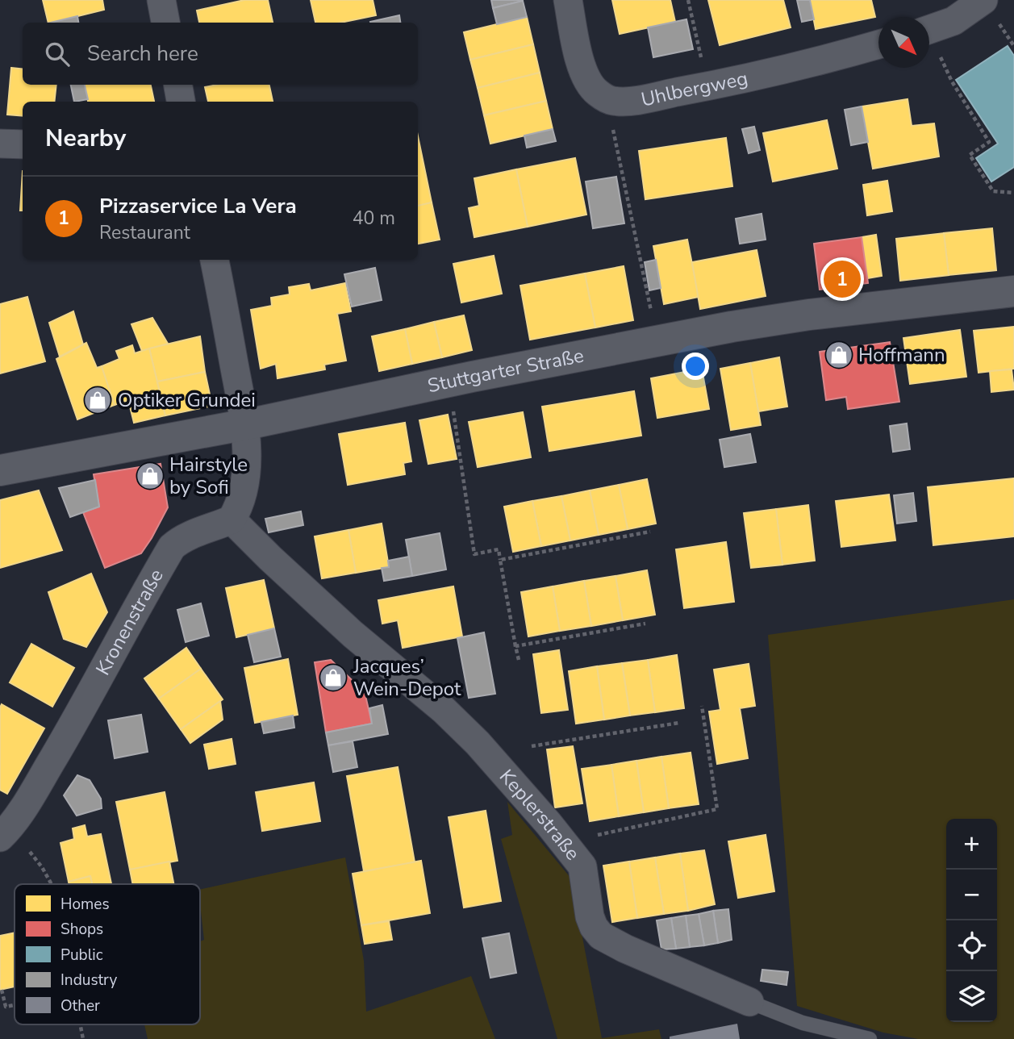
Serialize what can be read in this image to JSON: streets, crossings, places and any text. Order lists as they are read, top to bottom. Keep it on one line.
{"streets":{"main road":["Stuttgarter Straße"],"street":["Uhlbergweg","Kronenstraße","Keplerstraße"]},"crossings":[["Kronenstraße","Keplerstraße"]],"places":{"shop":["Hoffmann","Optiker Grundei","Hairstyle by Sofi","Jacques’ Wein-Depot"]},"legend":["Homes","Shops","Public","Industry","Other"],"north":"bottom right","page":{"search":"Search here","heading":"Nearby","list":[{"mark":"1","name":"Pizzaservice La Vera","note":"Restaurant","value":"40 m"}],"pins":"1","map_buttons":["+","−"]}}
